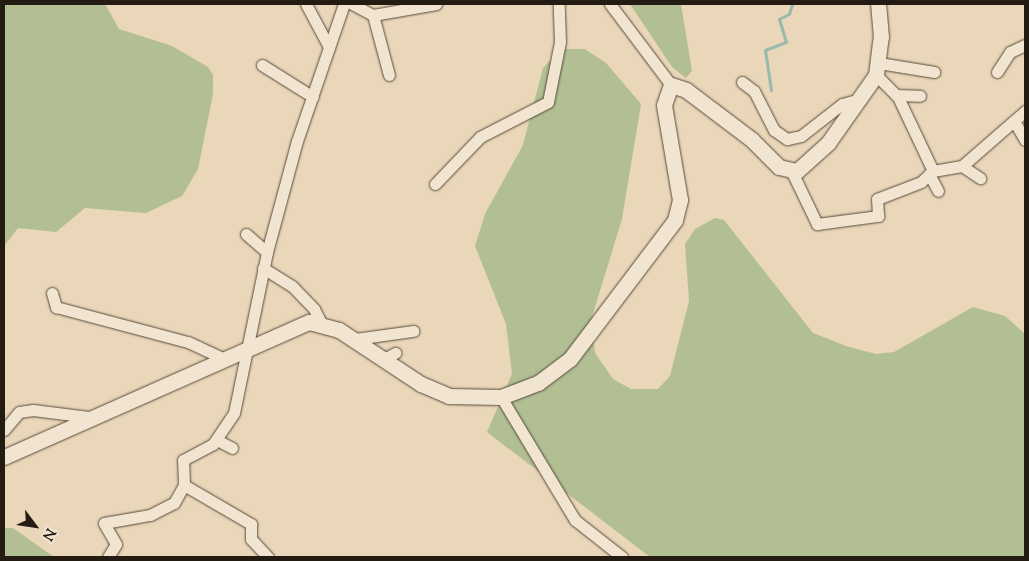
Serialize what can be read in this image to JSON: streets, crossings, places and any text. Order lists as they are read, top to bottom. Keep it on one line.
{"north":"bottom right"}
